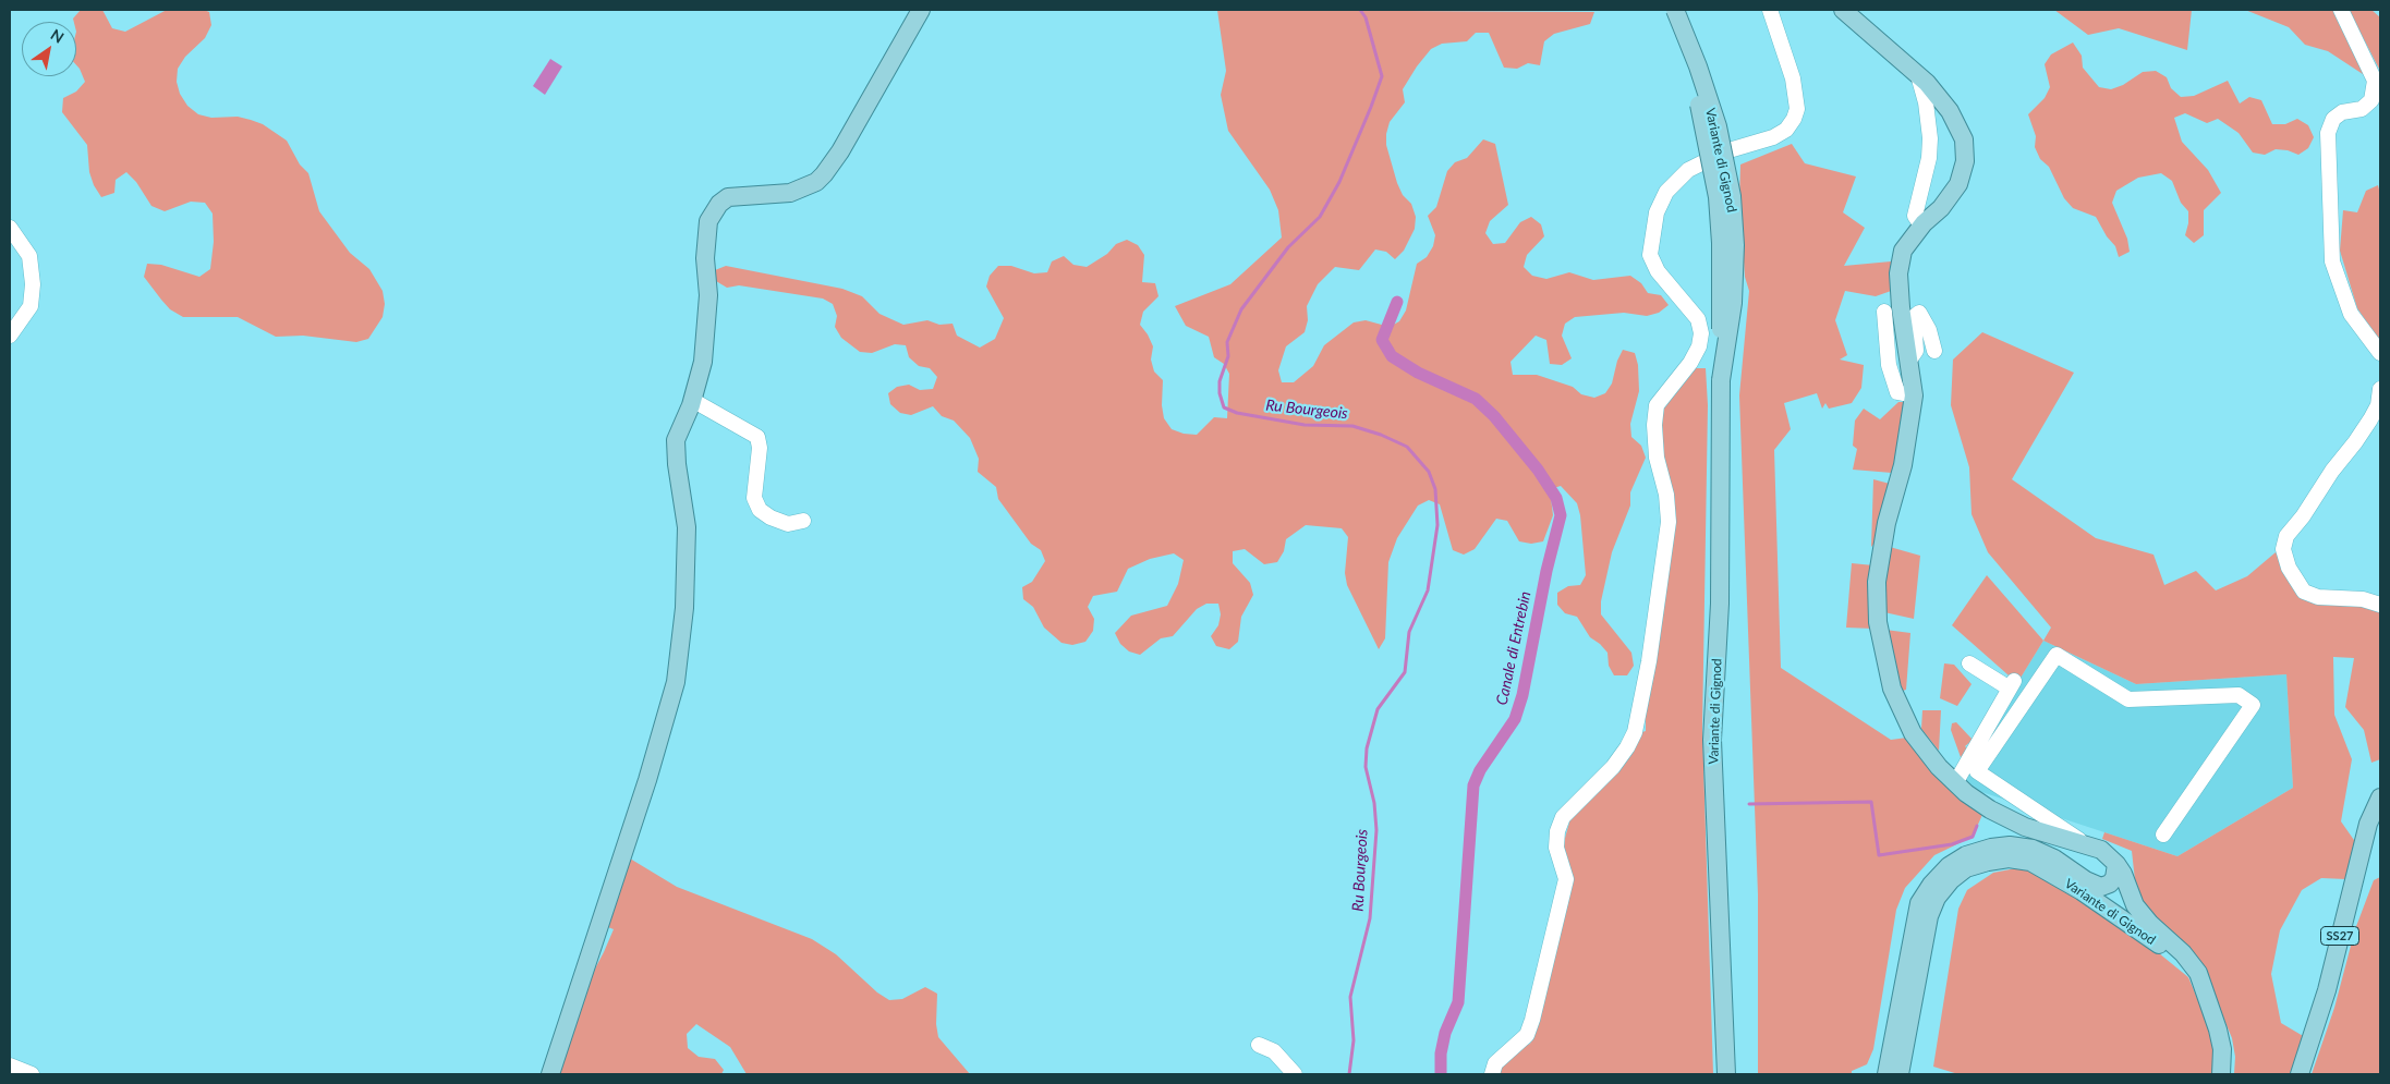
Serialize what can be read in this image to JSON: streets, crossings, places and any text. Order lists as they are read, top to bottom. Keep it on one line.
{"streets":{"main road":["Variante di Gignod","SS27"]},"water":["Ru Bourgeois","Canale di Entrebin"],"north":"top right"}
